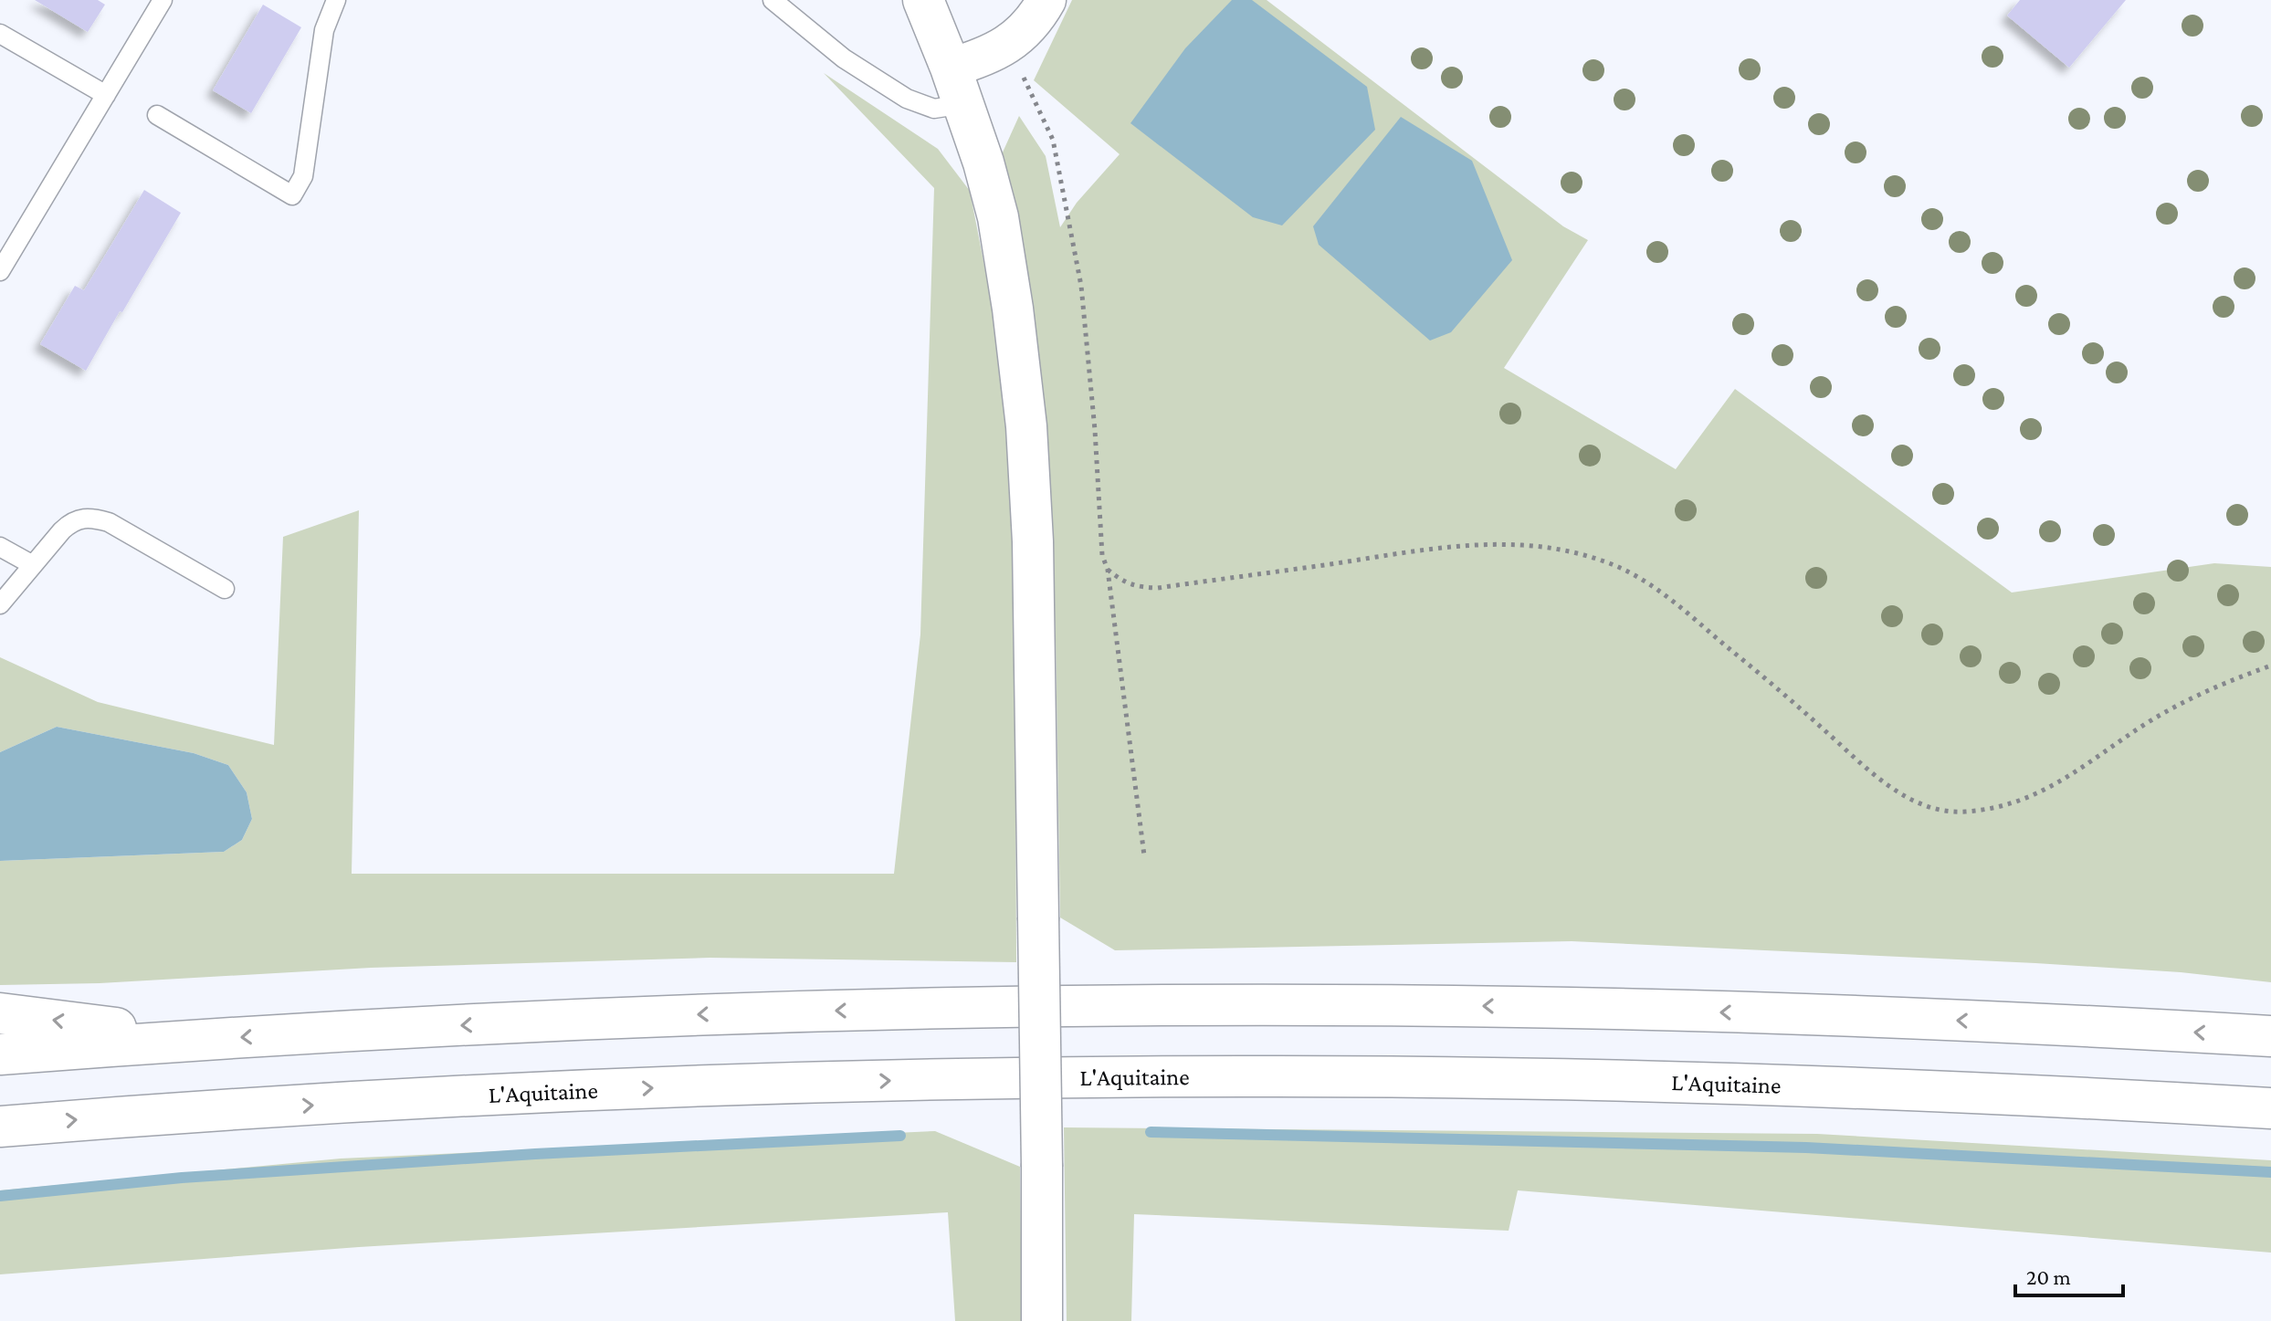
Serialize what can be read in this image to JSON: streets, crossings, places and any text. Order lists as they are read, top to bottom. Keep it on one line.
{"streets":{"main road":["L'Aquitaine"]},"scale_bar":"20 m"}
